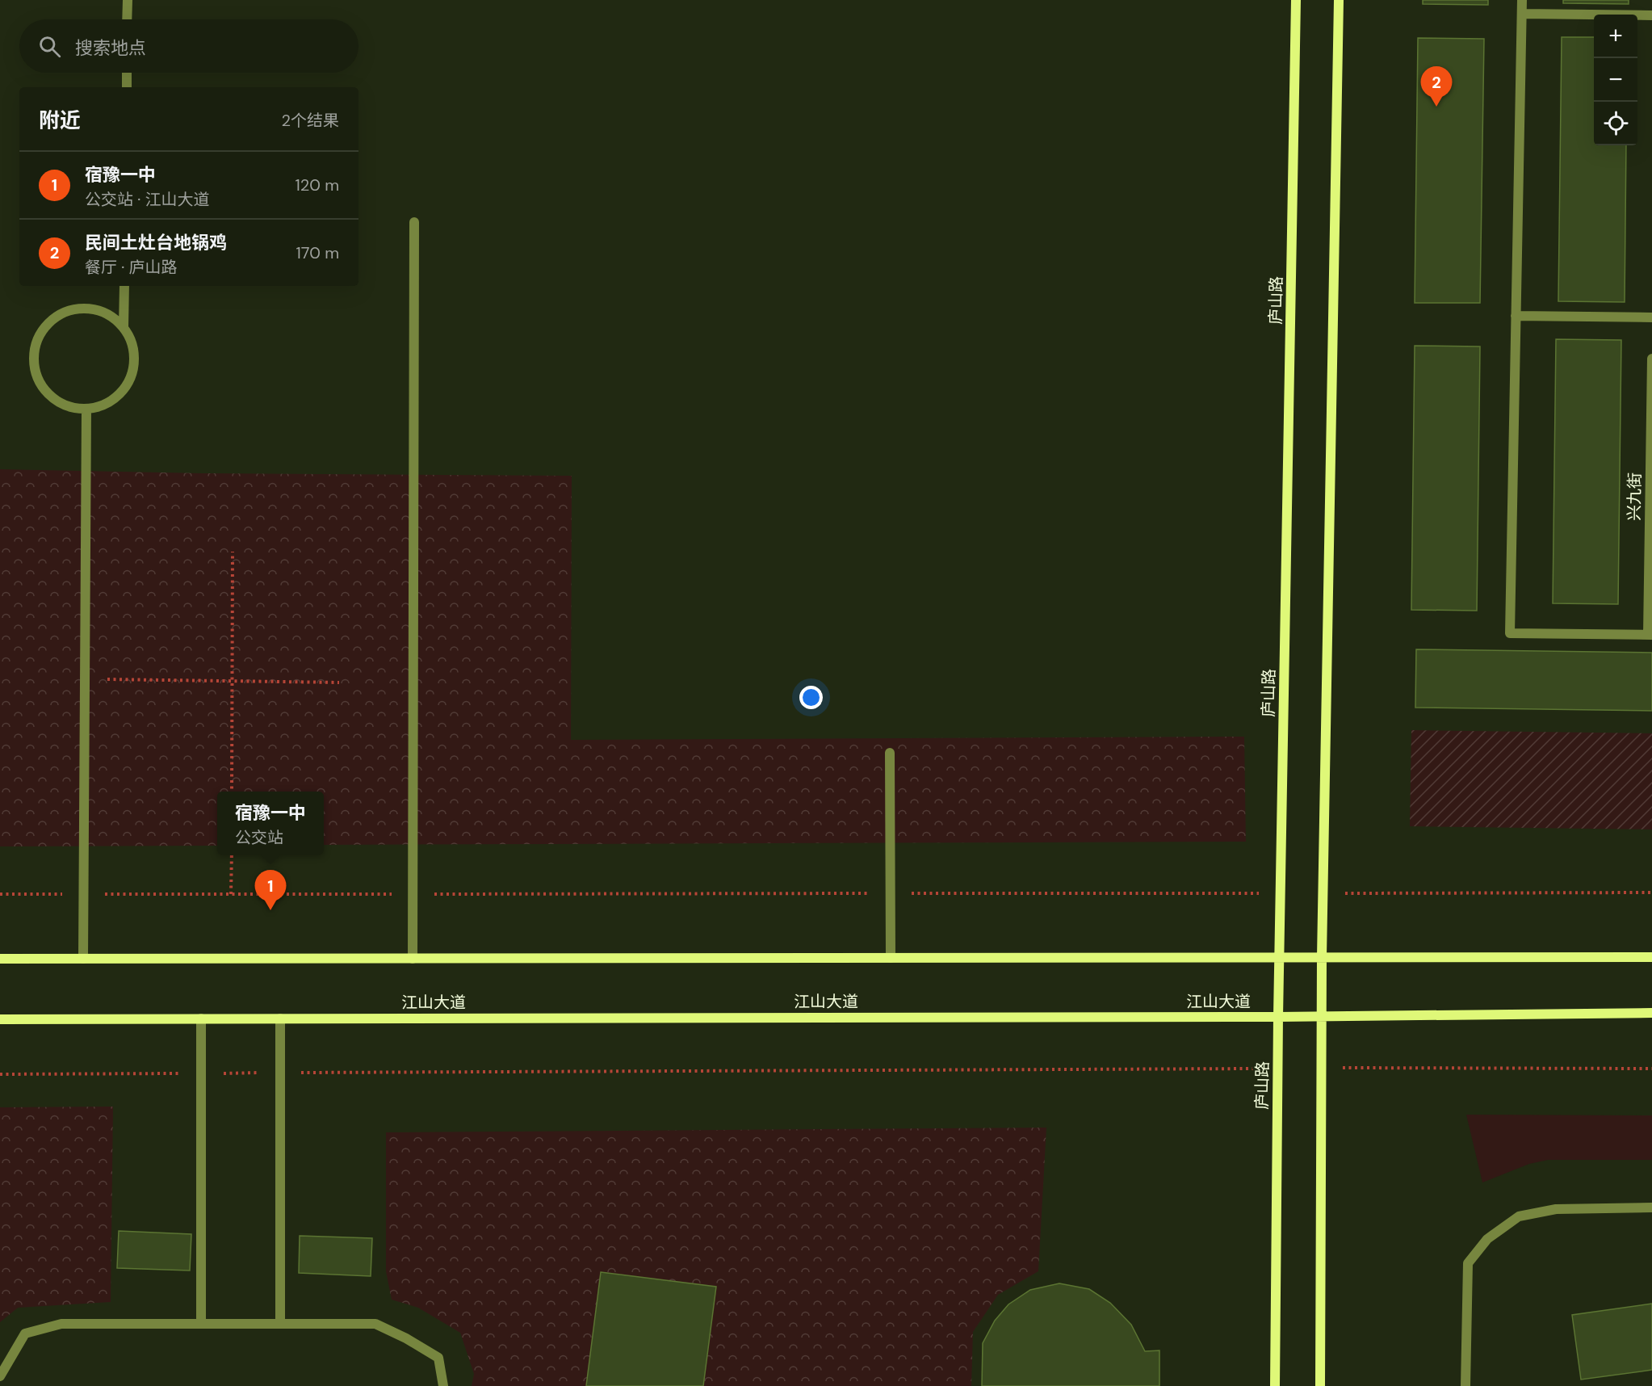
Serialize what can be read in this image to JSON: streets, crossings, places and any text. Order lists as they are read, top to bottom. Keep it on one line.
{"streets":{"main road":["庐山路","江山大道"],"lane":["兴九街"]},"crossings":[["庐山路","江山大道"]],"page":{"map_buttons":["+","−"],"search":"搜索地点","pins":["2","1"],"heading":["附近","2个结果"],"list":[{"mark":"1","name":"宿豫一中","note":"公交站 · 江山大道","value":"120 m"},{"mark":"2","name":"民间土灶台地锅鸡","note":"餐厅 · 庐山路","value":"170 m"}],"popup":["宿豫一中","公交站"]}}
